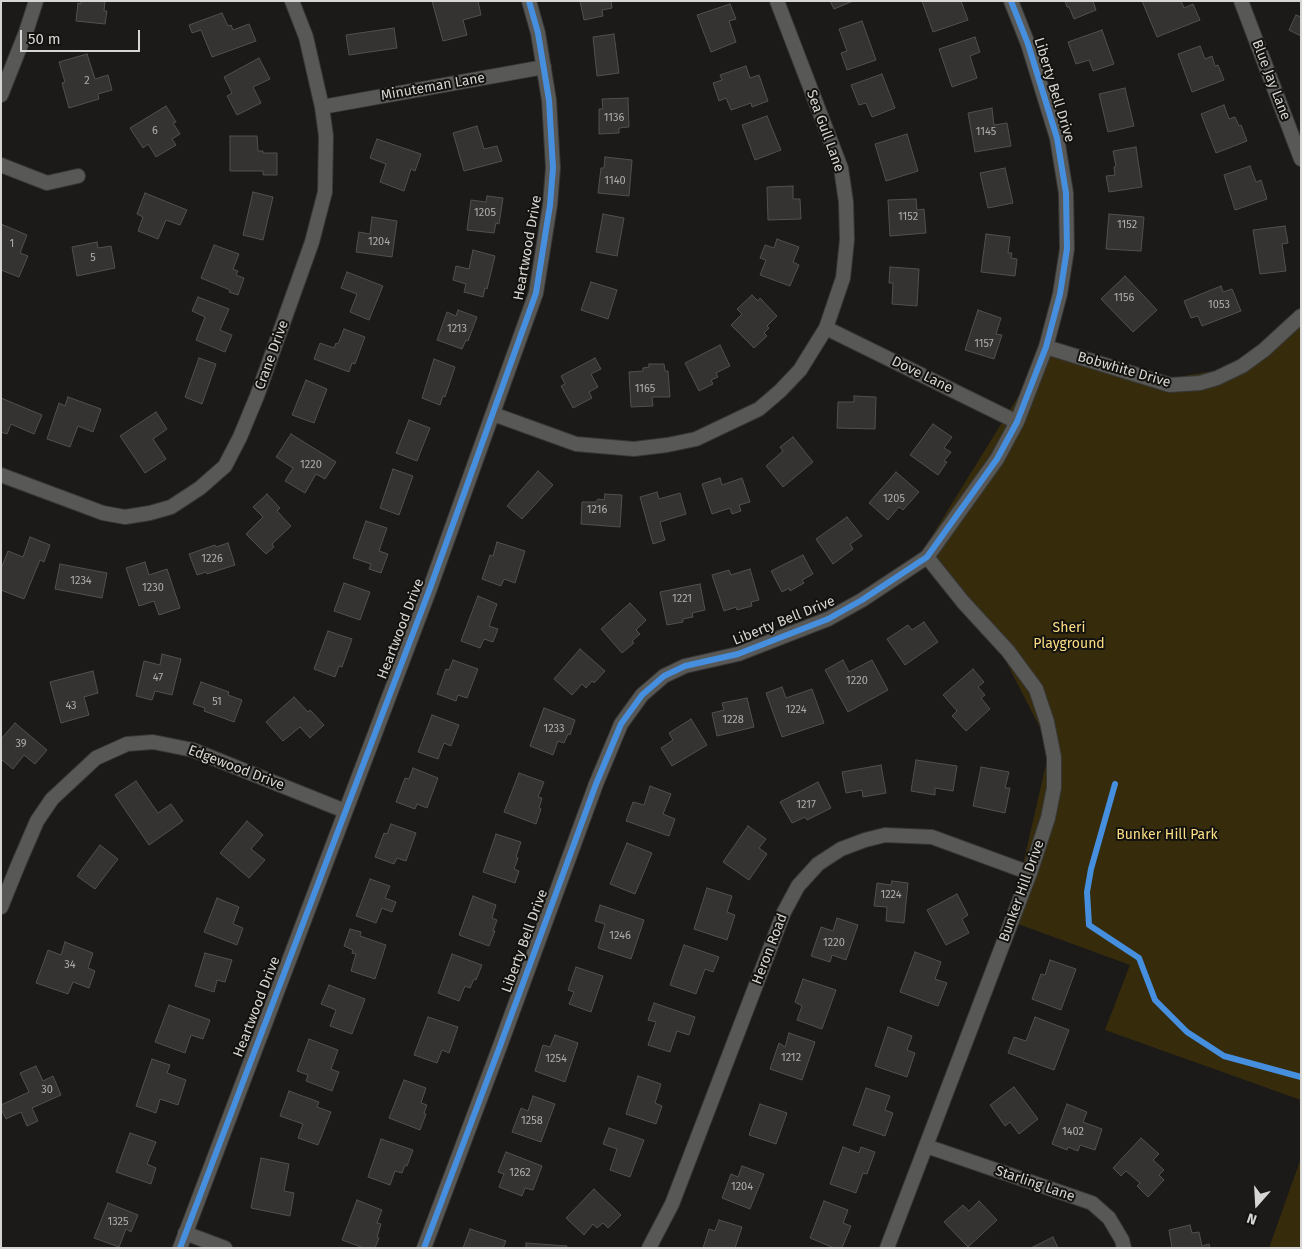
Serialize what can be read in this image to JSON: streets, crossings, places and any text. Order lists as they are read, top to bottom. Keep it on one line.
{"streets":{"street":["Blue Jay Lane","Minuteman Lane","Liberty Bell Drive","Sea Gull Lane","Heartwood Drive","Crane Drive","Bobwhite Drive","Dove Lane","Edgewood Drive","Bunker Hill Drive","Heron Road","Starling Lane"]},"crossings":[["Minuteman Lane","Heartwood Drive"],["Minuteman Lane","Crane Drive"],["Liberty Bell Drive","Bobwhite Drive"],["Liberty Bell Drive","Dove Lane"],["Liberty Bell Drive","Bunker Hill Drive"],["Sea Gull Lane","Heartwood Drive"],["Sea Gull Lane","Dove Lane"],["Heartwood Drive","Edgewood Drive"],["Bunker Hill Drive","Heron Road"],["Bunker Hill Drive","Starling Lane"]],"parks":["Sheri Playground","Bunker Hill Park"],"house_numbers":["2","1136","6","1145","1140","1205","1152","1152","1204","1","5","1156","1053","1213","1157","1165","1220","1205","1216","1226","1234","1230","1221","47","1220","51","43","1224","1228","1233","39","1217","1224","1246","1220","34","1212","1254","30","1258","1402","1262","1204","1325"],"scale_bar":"50 m","north":"bottom"}
